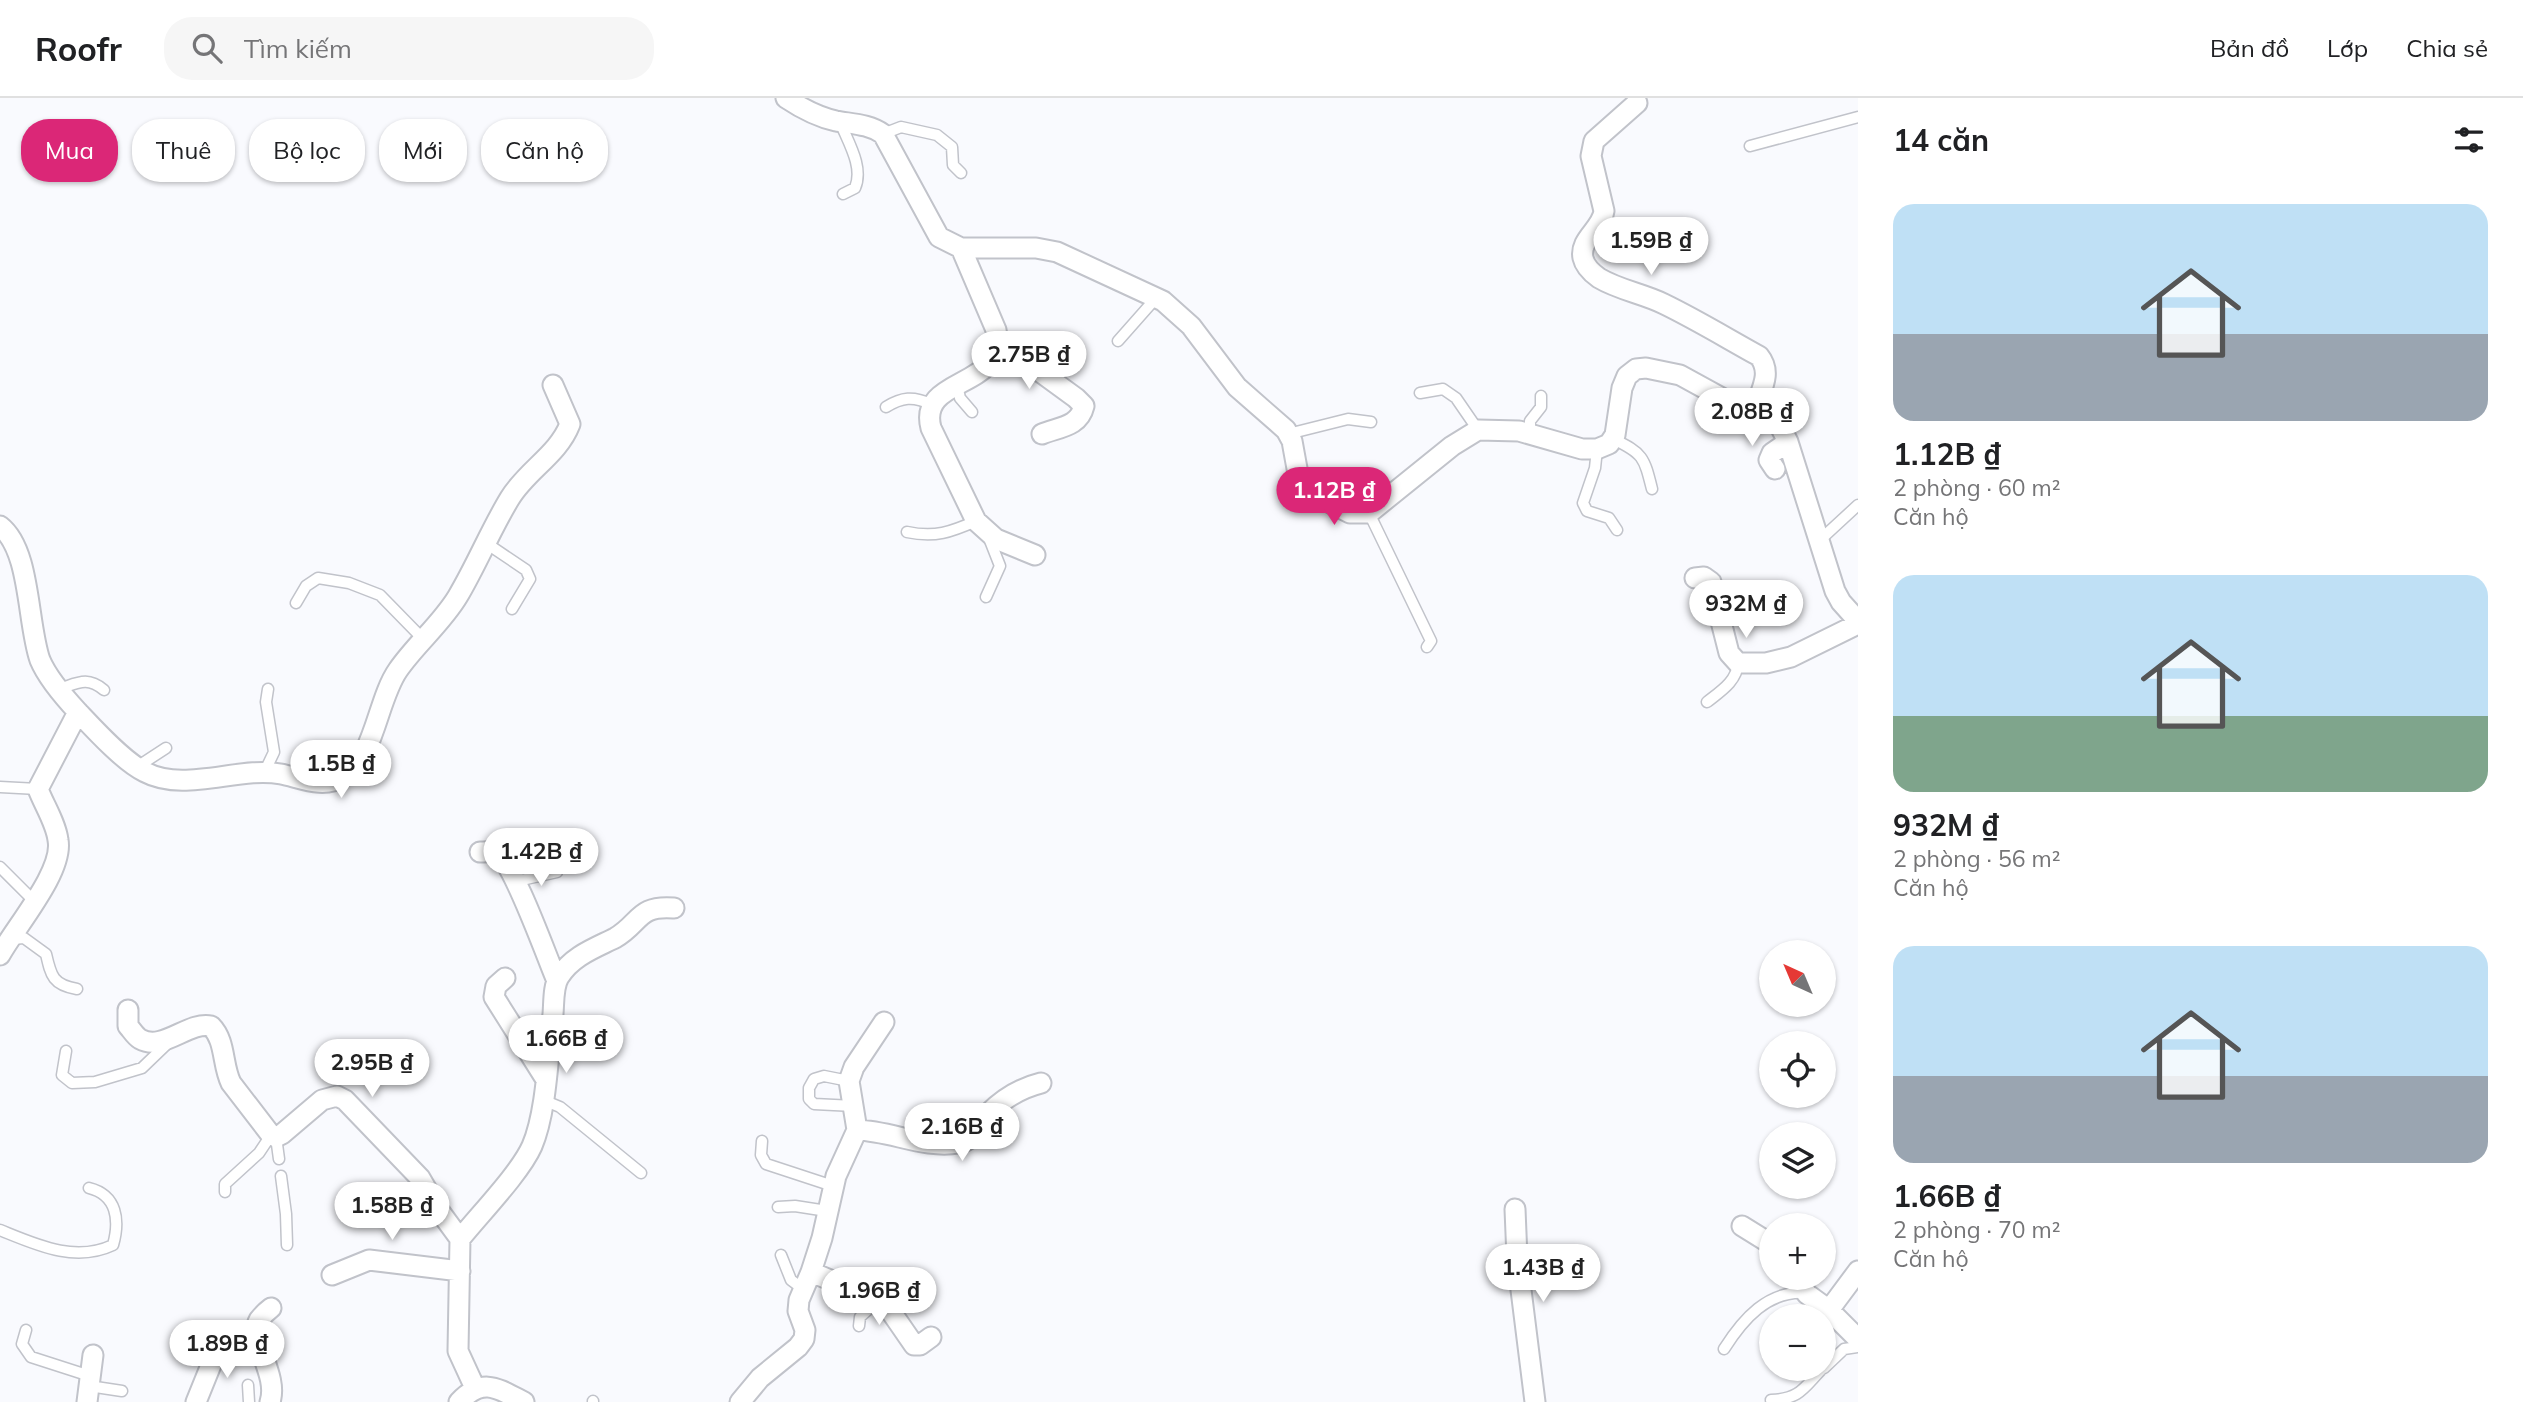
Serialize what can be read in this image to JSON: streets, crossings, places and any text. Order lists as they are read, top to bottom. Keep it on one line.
{"north":"top left","page":{"header":"Roofr","search":"Tìm kiếm","nav":["Bản đồ","Lớp","Chia sẻ"],"heading":"14 căn","chip":["Mua","Thuê","Bộ lọc","Mới","Căn hộ"],"list":[{"name":"1.12B ₫","note":"2 phòng · 60 m² · Căn hộ"},{"name":"932M ₫","note":"2 phòng · 56 m² · Căn hộ"},{"name":"1.66B ₫","note":"2 phòng · 70 m² · Căn hộ"}],"price":["1.59B ₫","2.75B ₫","2.08B ₫","1.12B ₫","932M ₫","1.5B ₫","1.42B ₫","1.66B ₫","2.95B ₫","2.16B ₫","1.58B ₫","1.43B ₫","1.96B ₫","1.89B ₫"],"map_buttons":["+","−"]}}
